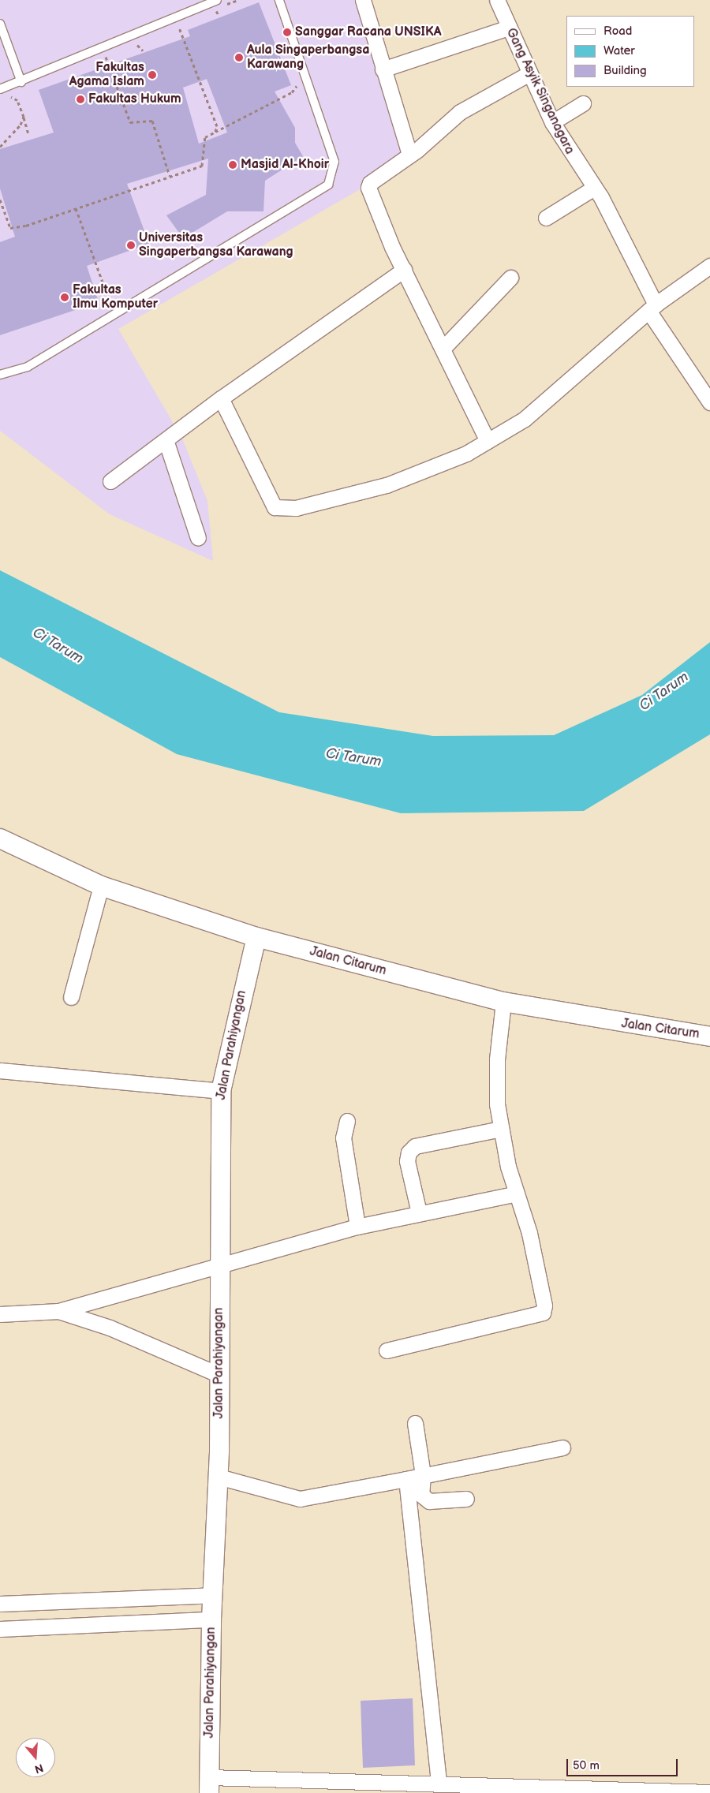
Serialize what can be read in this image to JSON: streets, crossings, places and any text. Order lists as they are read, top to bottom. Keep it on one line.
{"streets":{"street":["Gang Asyik Singanagara","Jalan Citarum","Jalan Parahiyangan"]},"crossings":[["Jalan Citarum","Jalan Parahiyangan"]],"water":["Ci Tarum"],"places":["Sanggar Racana UNSIKA","Aula Singaperbangsa Karawang","Fakultas Agama Islam","Fakultas Hukum","Masjid Al-Khoir","Universitas Singaperbangsa Karawang","Fakultas Ilmu Komputer"],"legend":["Road","Water","Building"],"scale_bar":"50 m","north":"bottom"}
